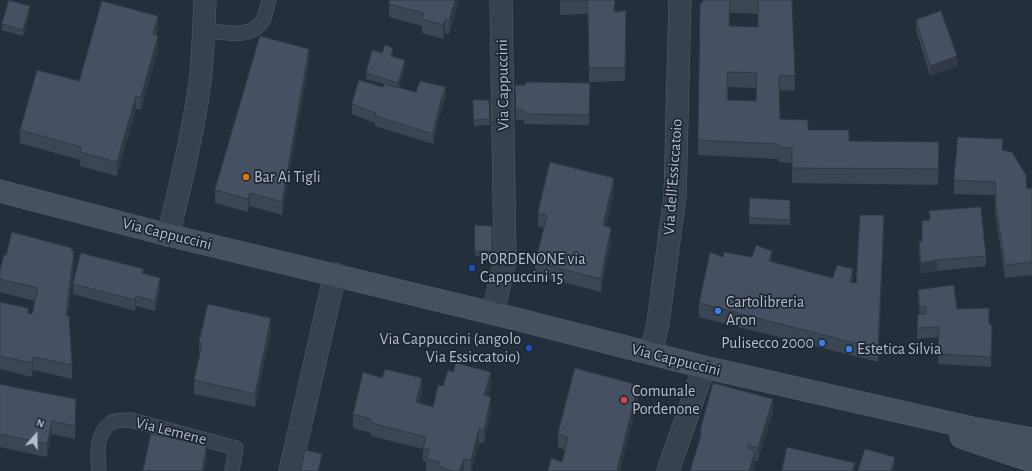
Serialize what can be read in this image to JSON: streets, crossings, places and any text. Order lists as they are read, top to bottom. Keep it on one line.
{"streets":{"main road":["Via Cappuccini"],"street":["Via dell'Essiccatoio"],"lane":["Via Lemene"]},"crossings":[["Via Cappuccini","Via dell'Essiccatoio"]],"places":["Bar Ai Tigli","PORDENONE via Cappuccini 15","Cartolibreria Aron","Pulisecco 2000","Via Cappuccini (angolo Via Essiccatoio)","Estetica Silvia","Comunale Pordenone"],"north":"top"}
